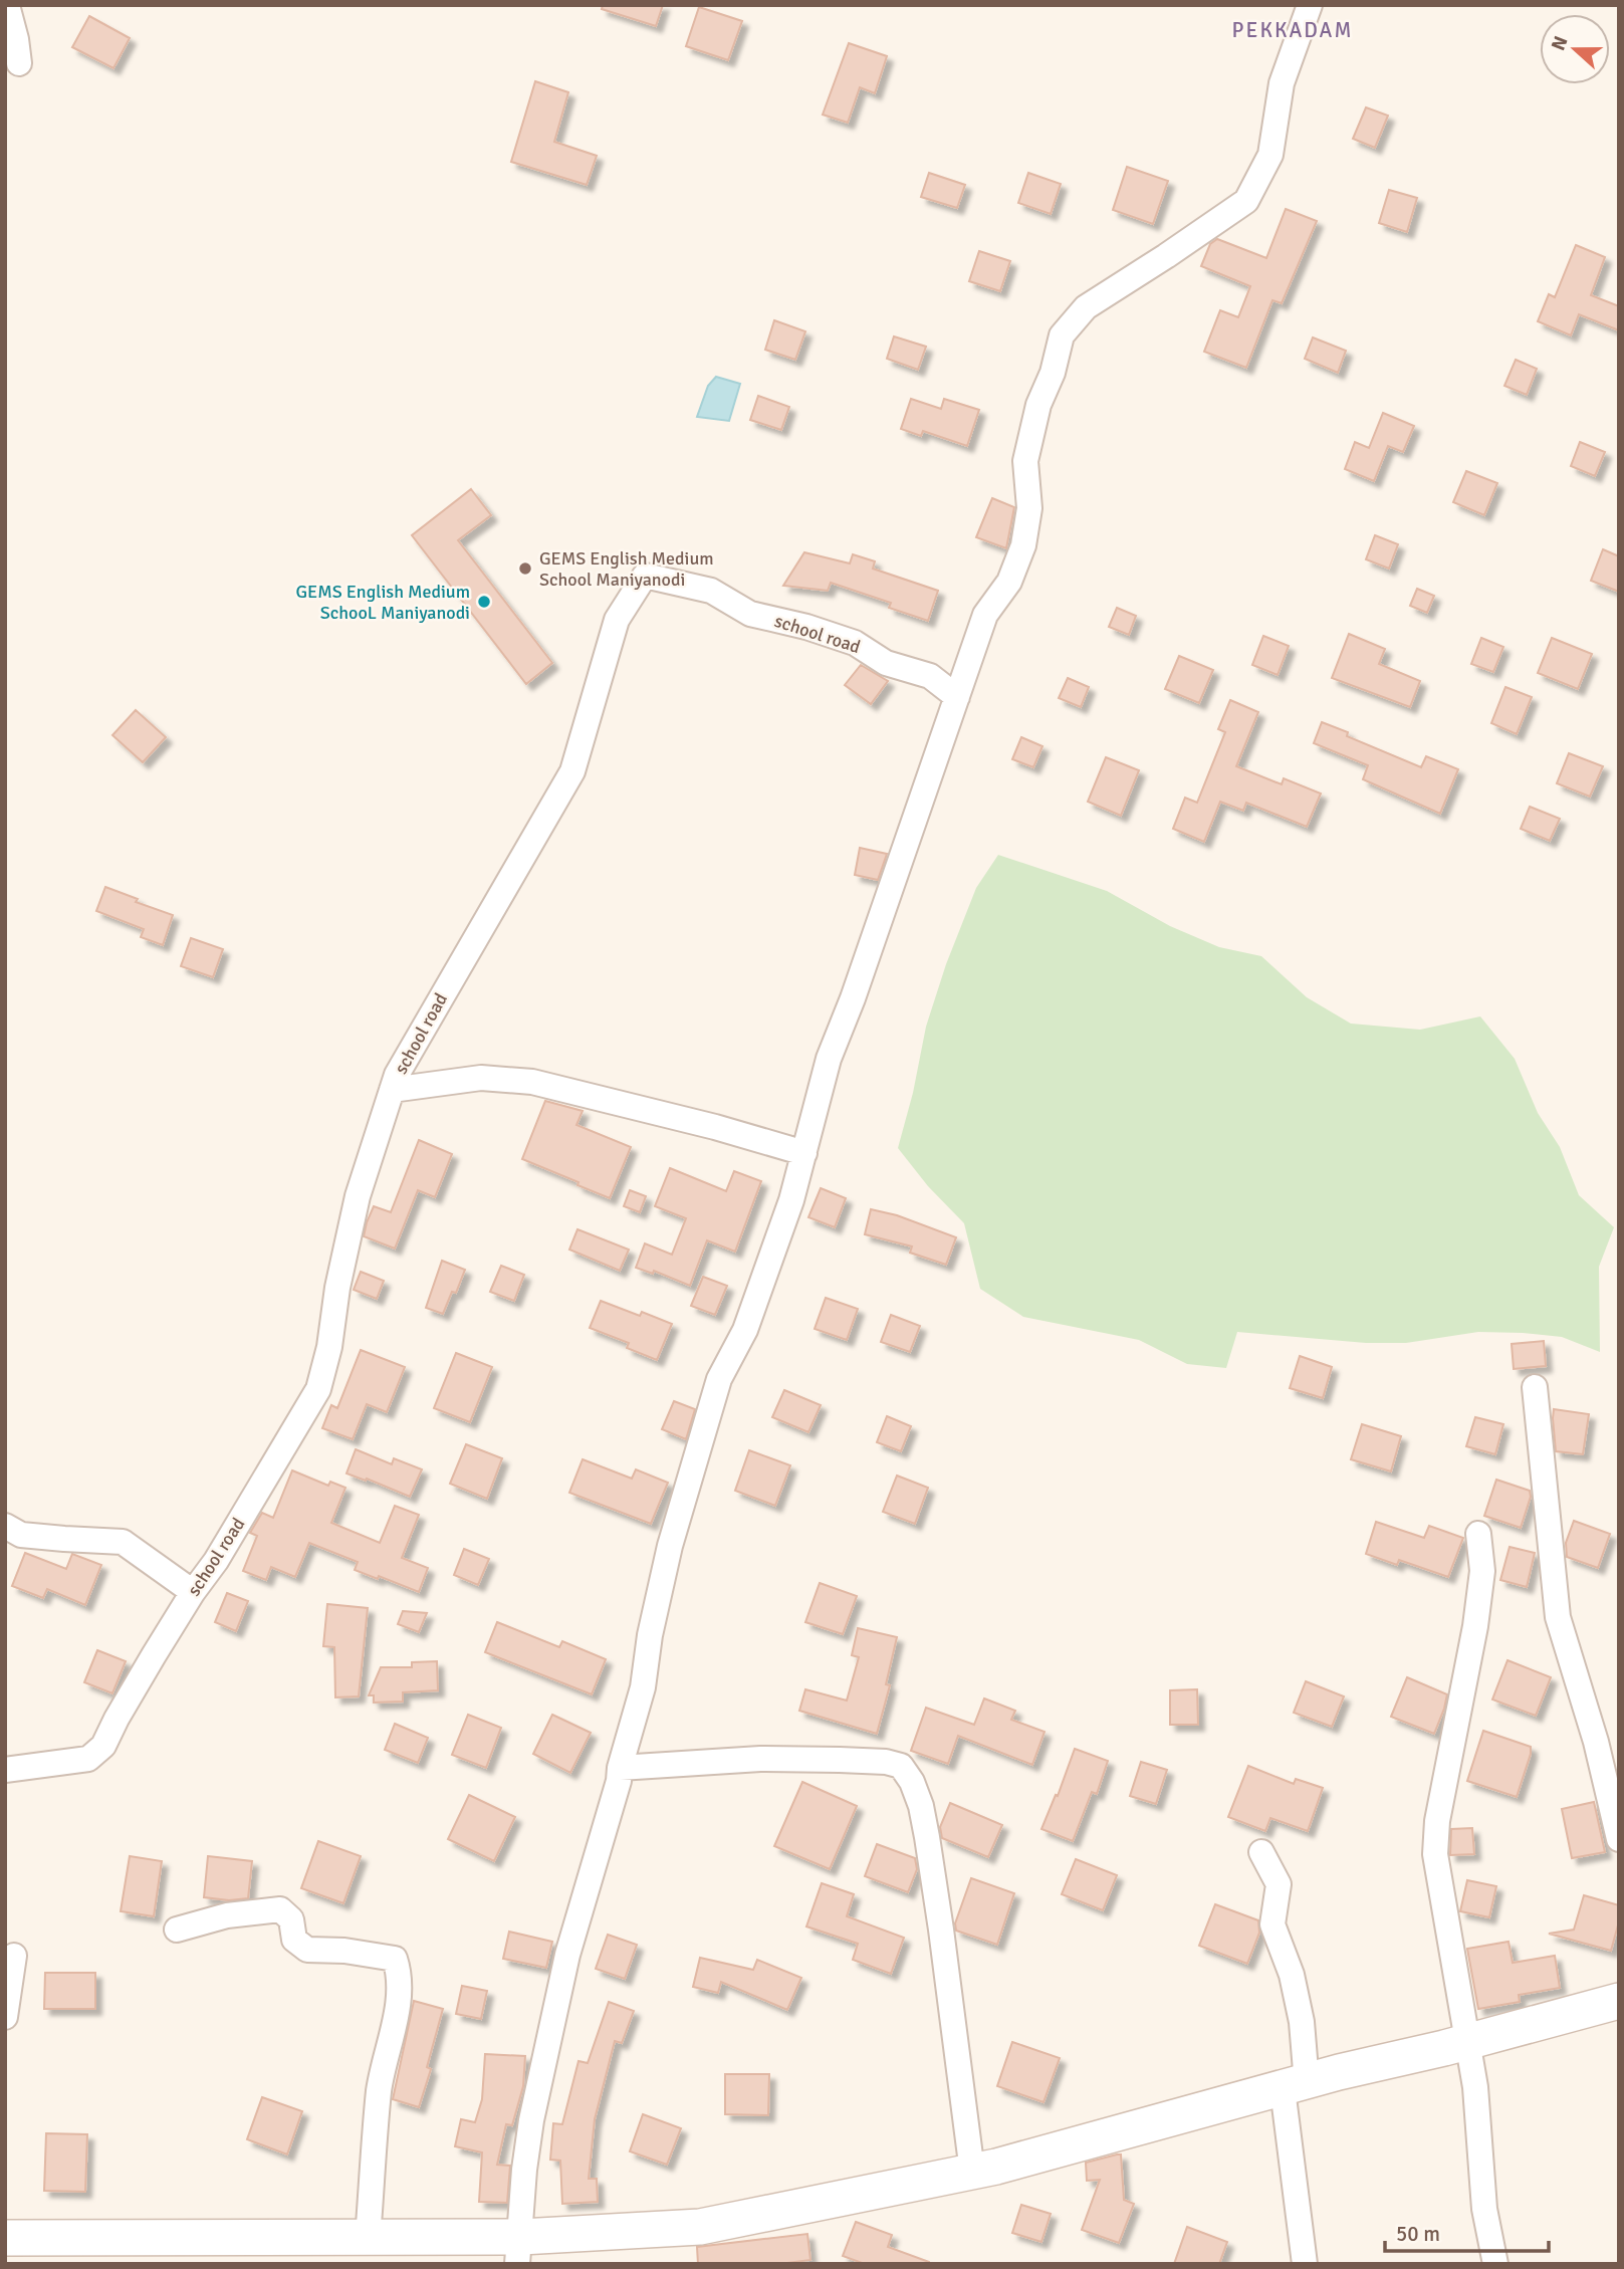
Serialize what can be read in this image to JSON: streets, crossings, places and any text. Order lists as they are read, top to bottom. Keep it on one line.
{"streets":{"street":["school road"]},"districts":["PEKKADAM"],"places":["GEMS English Medium School Maniyanodi","GEMS English Medium SchooL Maniyanodi"],"scale_bar":"50 m","north":"left"}
